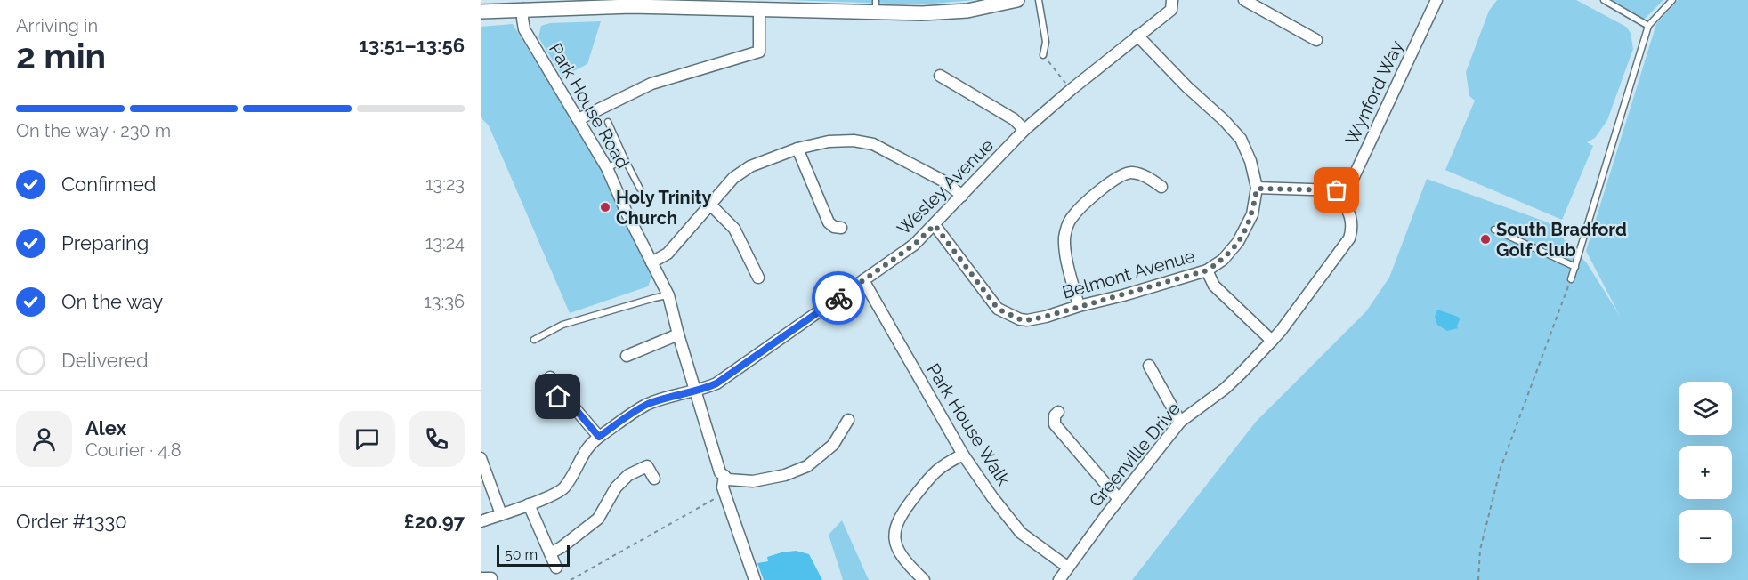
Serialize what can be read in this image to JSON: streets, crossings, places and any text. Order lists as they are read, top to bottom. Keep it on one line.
{"streets":{"street":["Wynford Way","Park House Road","Wesley Avenue","Belmont Avenue","Park House Walk","Greenville Drive"]},"crossings":[["Wynford Way","Greenville Drive"],["Park House Road","Wesley Avenue"],["Wesley Avenue","Belmont Avenue"],["Wesley Avenue","Park House Walk"],["Park House Walk","Greenville Drive"]],"places":["Holy Trinity Church","South Bradford Golf Club"],"scale_bar":"50 m","page":{"heading":["2 min","Arriving in","13:51–13:56"],"panel":["Alex","Courier · 4.8","Order #1330","£20.97"],"bar":"On the way · 230 m","list":[["Confirmed","13:23"],["Preparing","13:24"],["On the way","13:36"],"Delivered"],"map_buttons":["+","−"],"scale":"50 m"}}
